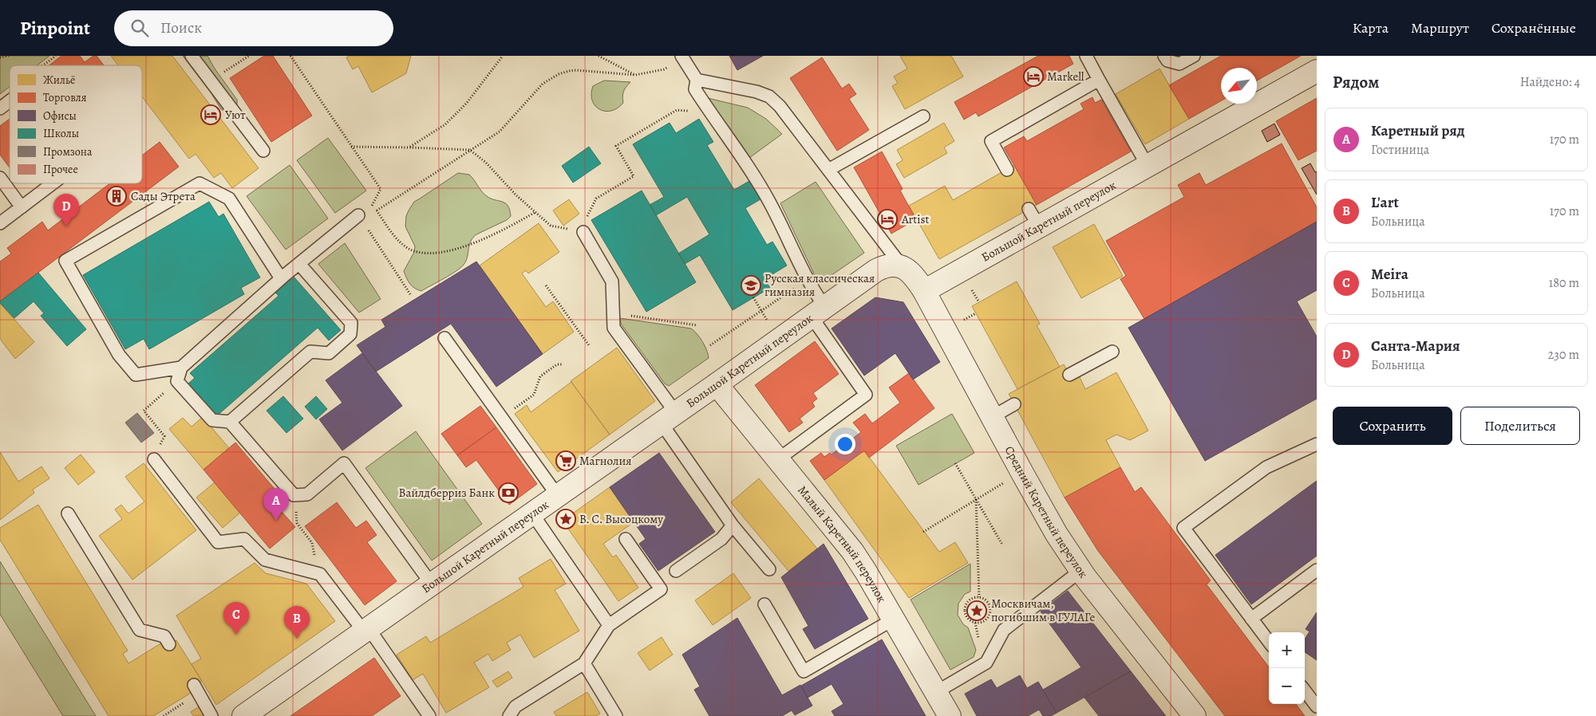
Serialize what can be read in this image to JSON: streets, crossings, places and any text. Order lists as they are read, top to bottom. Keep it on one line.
{"streets":{"street":["Большой Каретный переулок","Средний Каретный переулок","Малый Каретный переулок"]},"crossings":[["Большой Каретный переулок","Средний Каретный переулок"],["Большой Каретный переулок","Малый Каретный переулок"]],"places":{"hotel":["Markell","Уют","Artist"],"building":["Сады Этрета"],"school or university":["Русская классическая гимназия"],"supermarket":["Магнолия"],"bank":["Вайлдберриз Банк"],"place":["В. С. Высоцкому","Москвичам, погибшим в ГУЛАГе"]},"legend":["Жильё","Торговля","Офисы","Школы","Промзона","Прочее"],"north":"bottom left","page":{"header":"Pinpoint","search":"Поиск","nav":["Карта","Маршрут","Сохранённые"],"heading":["Рядом","Найдено: 4"],"list":[{"mark":"A","name":"Каретный ряд","note":"Гостиница","value":"170 m"},{"mark":"B","name":"L'art","note":"Больница","value":"170 m"},{"mark":"C","name":"Meira","note":"Больница","value":"180 m"},{"mark":"D","name":"Санта-Мария","note":"Больница","value":"230 m"}],"pins":["D","A","C","B"],"buttons":["Сохранить","Поделиться"],"map_buttons":["+","−"]}}
